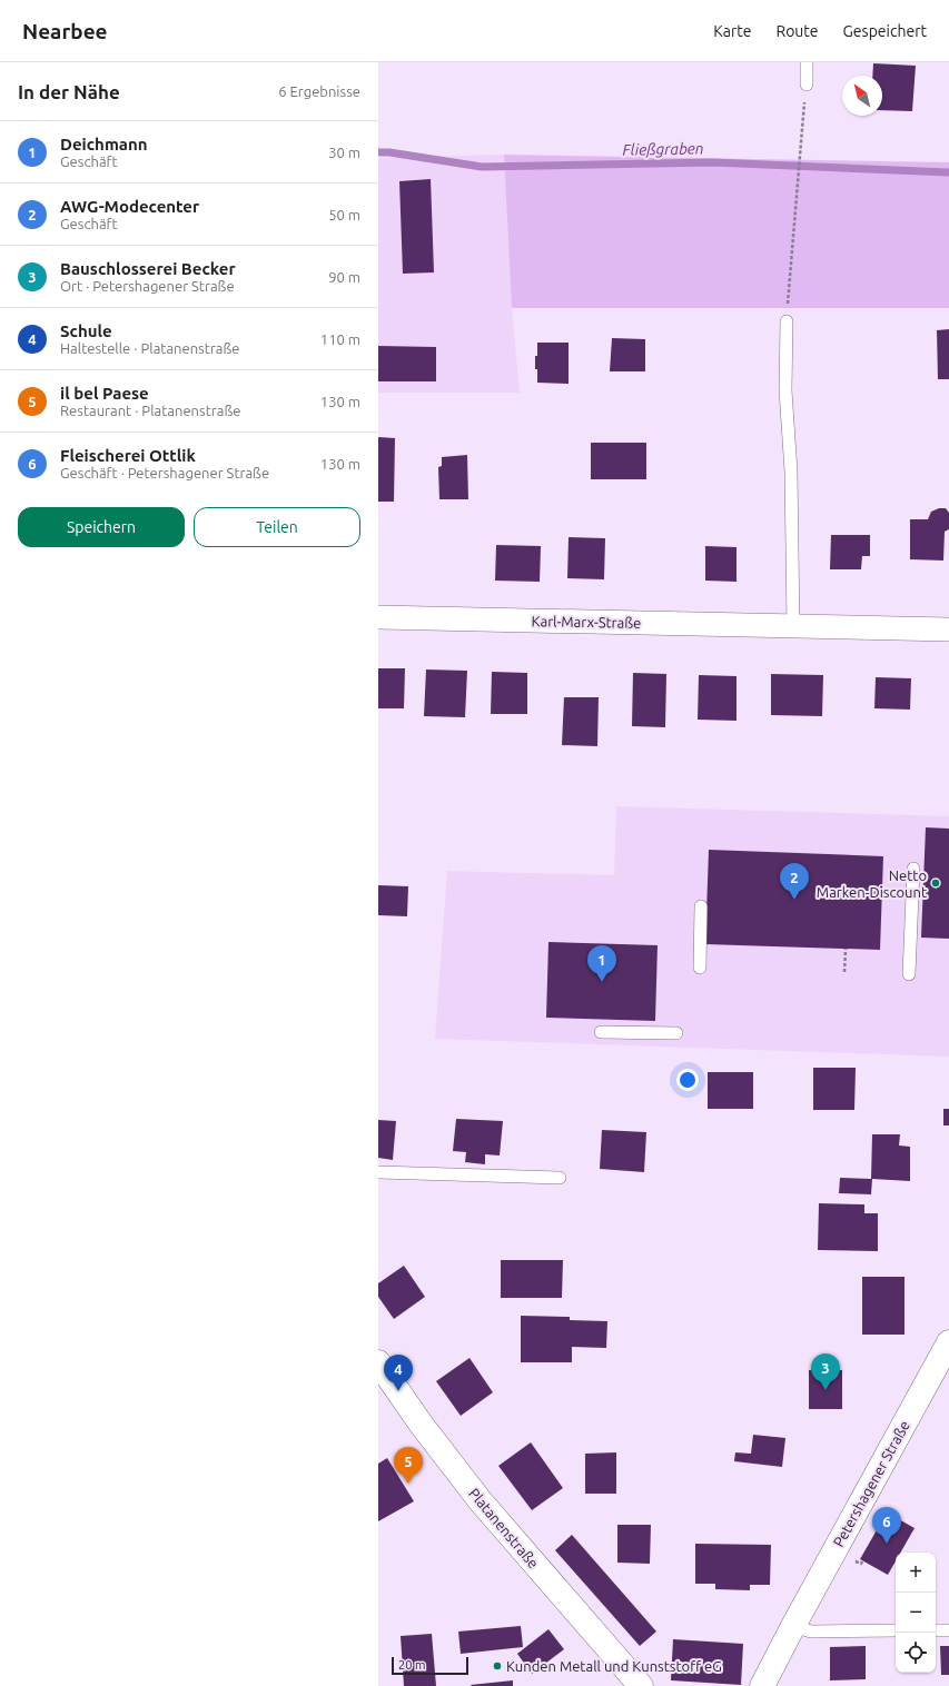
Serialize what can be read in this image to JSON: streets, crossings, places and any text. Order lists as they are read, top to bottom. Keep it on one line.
{"streets":{"street":["Karl-Marx-Straße","Petershagener Straße","Platanenstraße"]},"water":["Fließgraben"],"places":["Netto Marken-Discount","Kunden Metall und Kunststoff eG"],"scale_bar":"20 m","north":"top left","page":{"header":"Nearbee","nav":["Karte","Route","Gespeichert"],"heading":["In der Nähe","6 Ergebnisse"],"list":[{"mark":"1","name":"Deichmann","note":"Geschäft","value":"30 m"},{"mark":"2","name":"AWG-Modecenter","note":"Geschäft","value":"50 m"},{"mark":"3","name":"Bauschlosserei Becker","note":"Ort · Petershagener Straße","value":"90 m"},{"mark":"4","name":"Schule","note":"Haltestelle · Platanenstraße","value":"110 m"},{"mark":"5","name":"il bel Paese","note":"Restaurant · Platanenstraße","value":"130 m"},{"mark":"6","name":"Fleischerei Ottlik","note":"Geschäft · Petershagener Straße","value":"130 m"}],"buttons":["Speichern","Teilen"],"pins":["2","1","3","4","5","6"],"map_buttons":["+","−"],"scale":"20 m"}}
